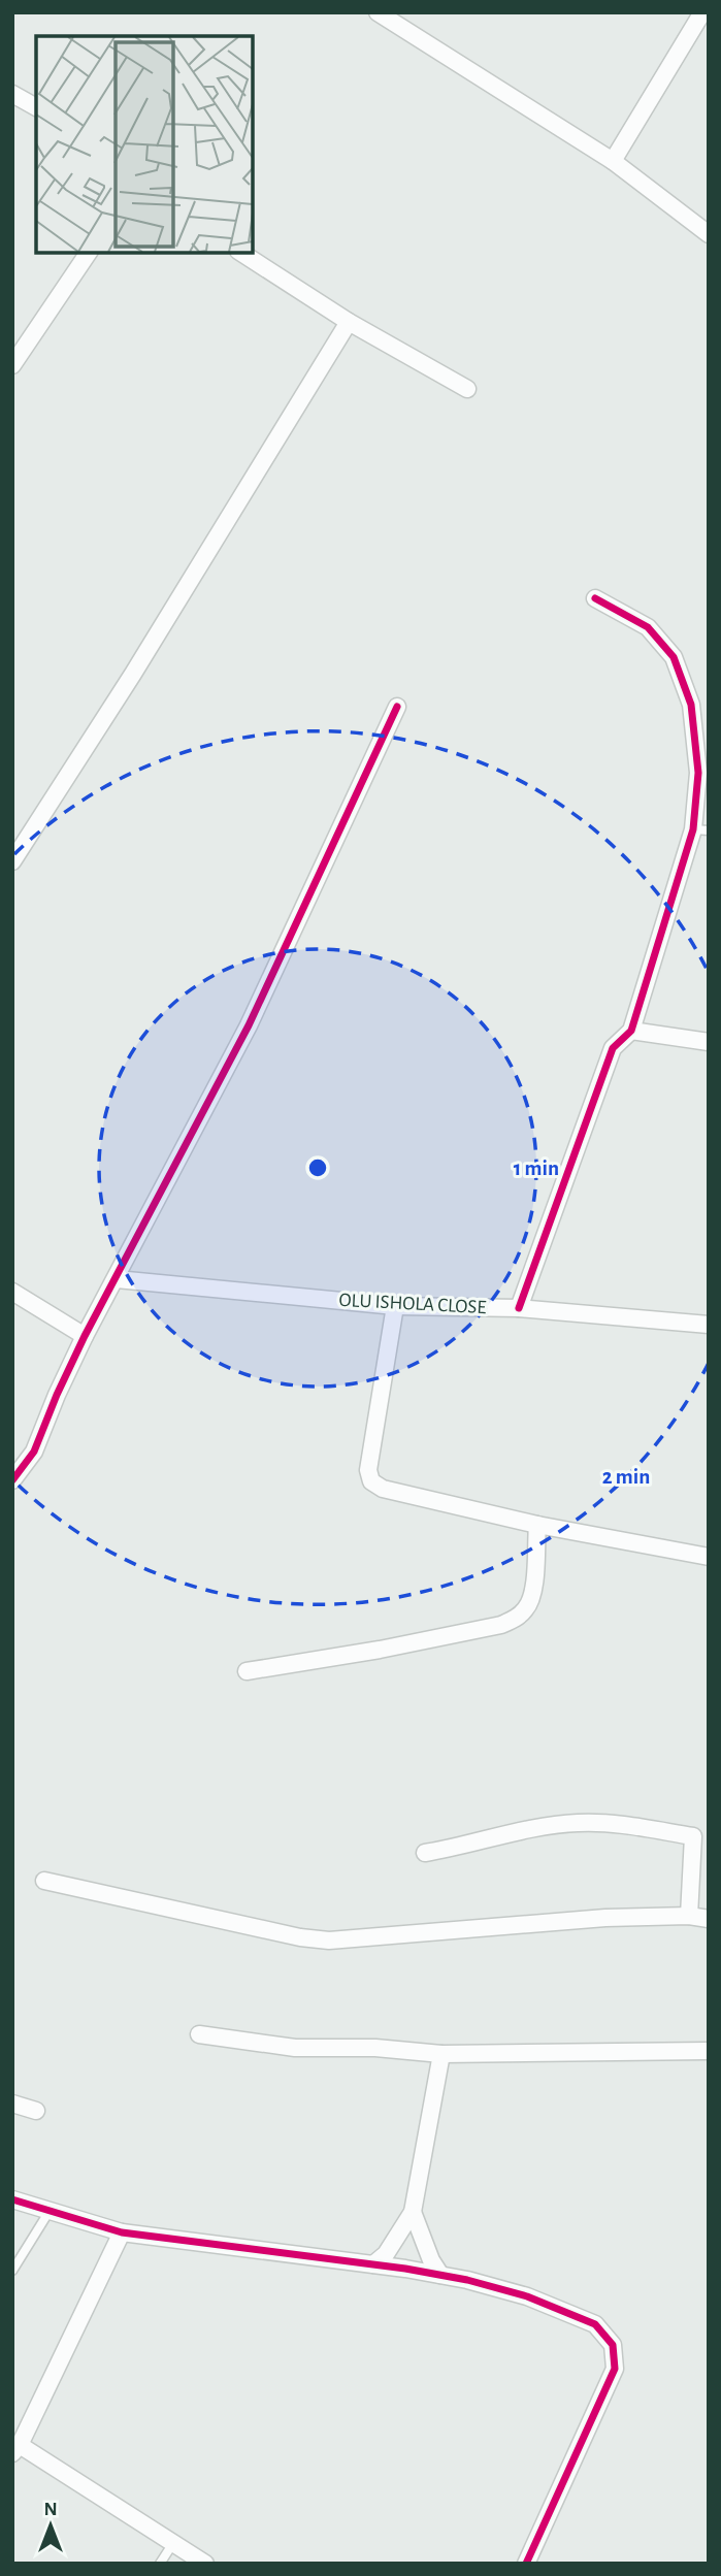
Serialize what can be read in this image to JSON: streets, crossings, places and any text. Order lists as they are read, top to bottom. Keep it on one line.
{"streets":{"street":["OLU ISHOLA CLOSE"]},"north":"top","rings":["1 min","2 min"]}
